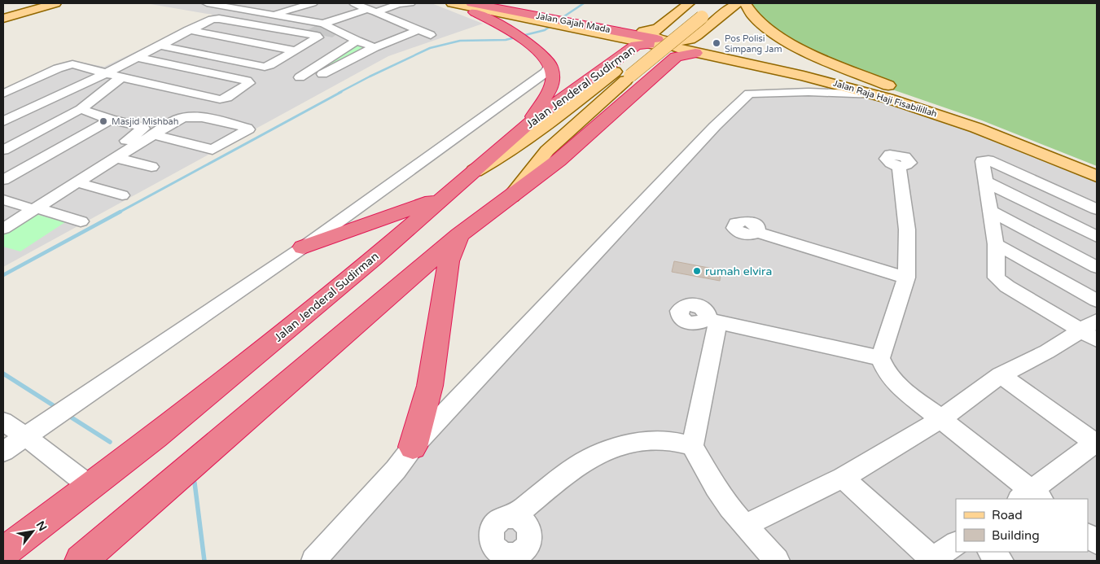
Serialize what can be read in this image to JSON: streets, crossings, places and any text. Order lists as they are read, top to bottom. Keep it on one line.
{"streets":{"highway":["Jalan Gajah Mada","Jalan Jenderal Sudirman"],"main road":["Jalan Raja Haji Fisabilillah"]},"crossings":[["Jalan Gajah Mada","Jalan Jenderal Sudirman"],["Jalan Gajah Mada","Jalan Raja Haji Fisabilillah"],["Jalan Jenderal Sudirman","Jalan Raja Haji Fisabilillah"]],"places":["Pos Polisi Simpang Jam","Masjid Mishbah","rumah elvira"],"legend":["Road","Building"],"north":"top right"}
